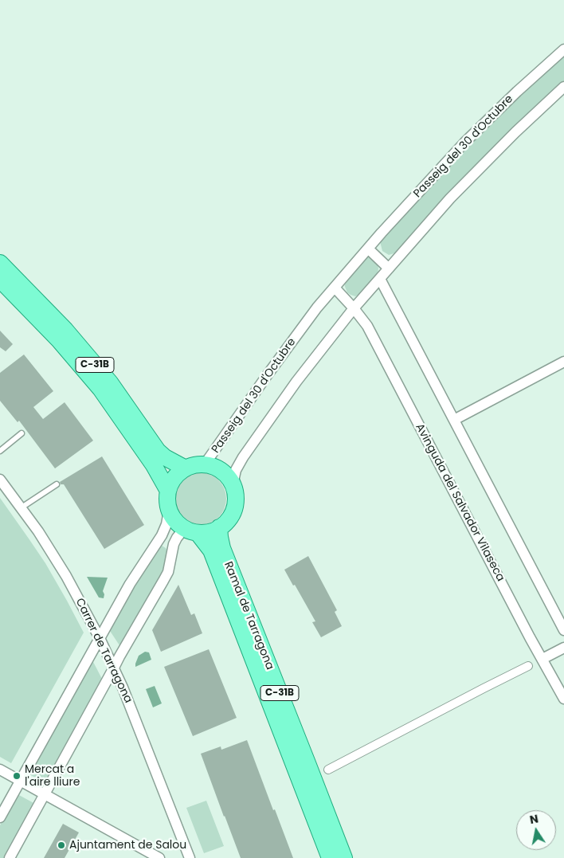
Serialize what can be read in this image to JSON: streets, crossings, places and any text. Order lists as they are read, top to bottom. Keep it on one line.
{"streets":{"main road":["C-31B","Ramal de Tarragona"],"street":["Passeig del 30 d'Octubre","Avinguda del Salvador Vilaseca","Carrer de Tarragona"]},"crossings":[["Passeig del 30 d'Octubre","C-31B"],["Passeig del 30 d'Octubre","Ramal de Tarragona"],["C-31B","Ramal de Tarragona"]],"places":["Mercat a l'aire lliure","Ajuntament de Salou"],"north":"top"}
